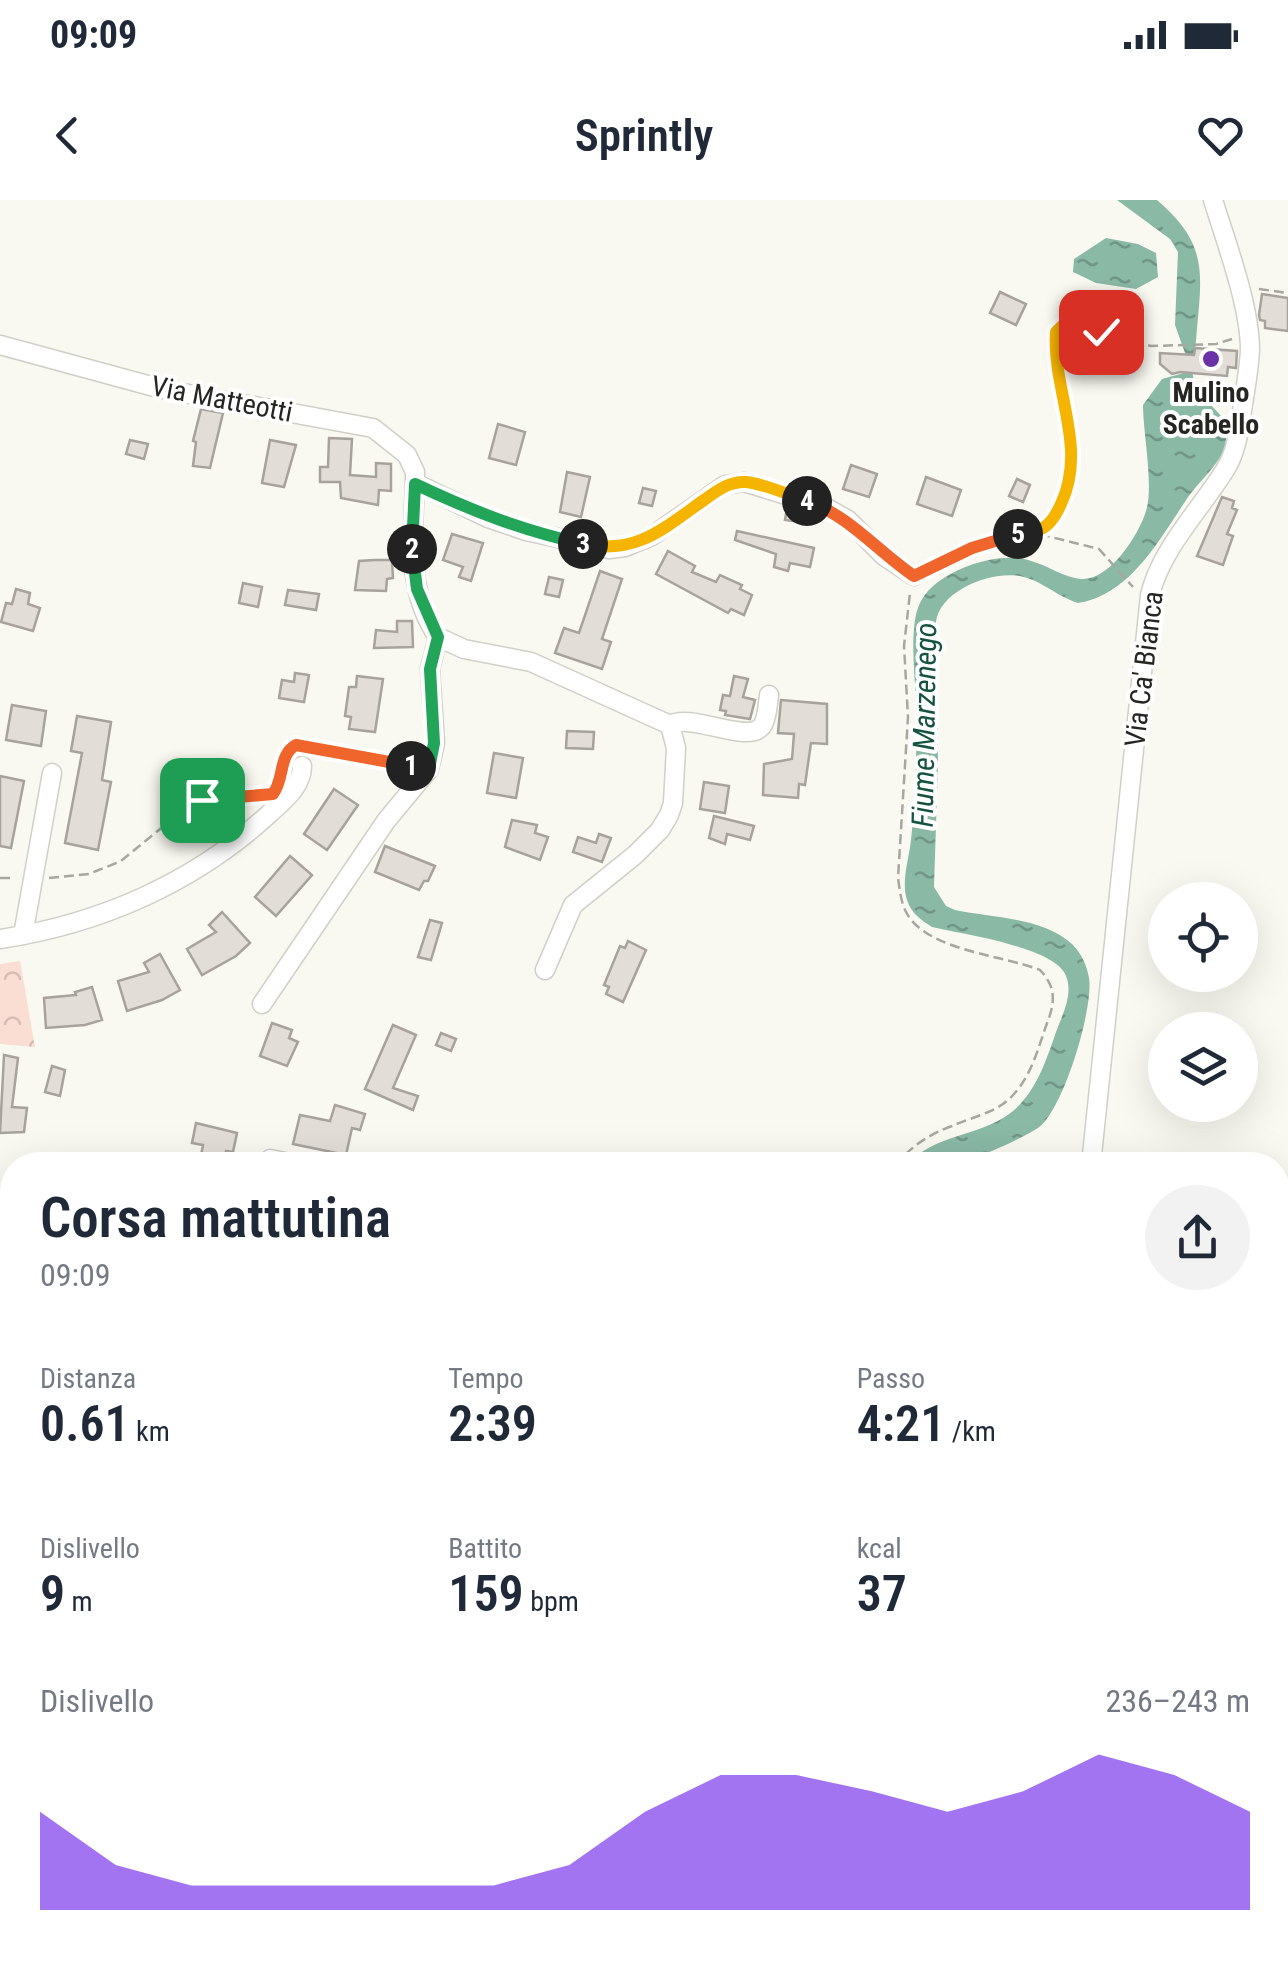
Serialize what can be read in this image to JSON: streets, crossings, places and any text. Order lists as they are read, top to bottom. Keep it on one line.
{"streets":{"street":["Via Matteotti","Via Ca' Bianca"]},"water":["Fiume Marzenego"],"places":["Mulino Scabello"],"page":{"status":"09:09","header":"Sprintly","pins":["4","5","3","2","1"],"heading":["Corsa mattutina","09:09"],"stats":[["Distanza","0.61 km"],["Tempo","2:39"],["Passo","4:21 /km"],["Dislivello","9 m"],["Battito","159 bpm"],["kcal","37"]],"chart":["Dislivello","236–243 m"]}}
